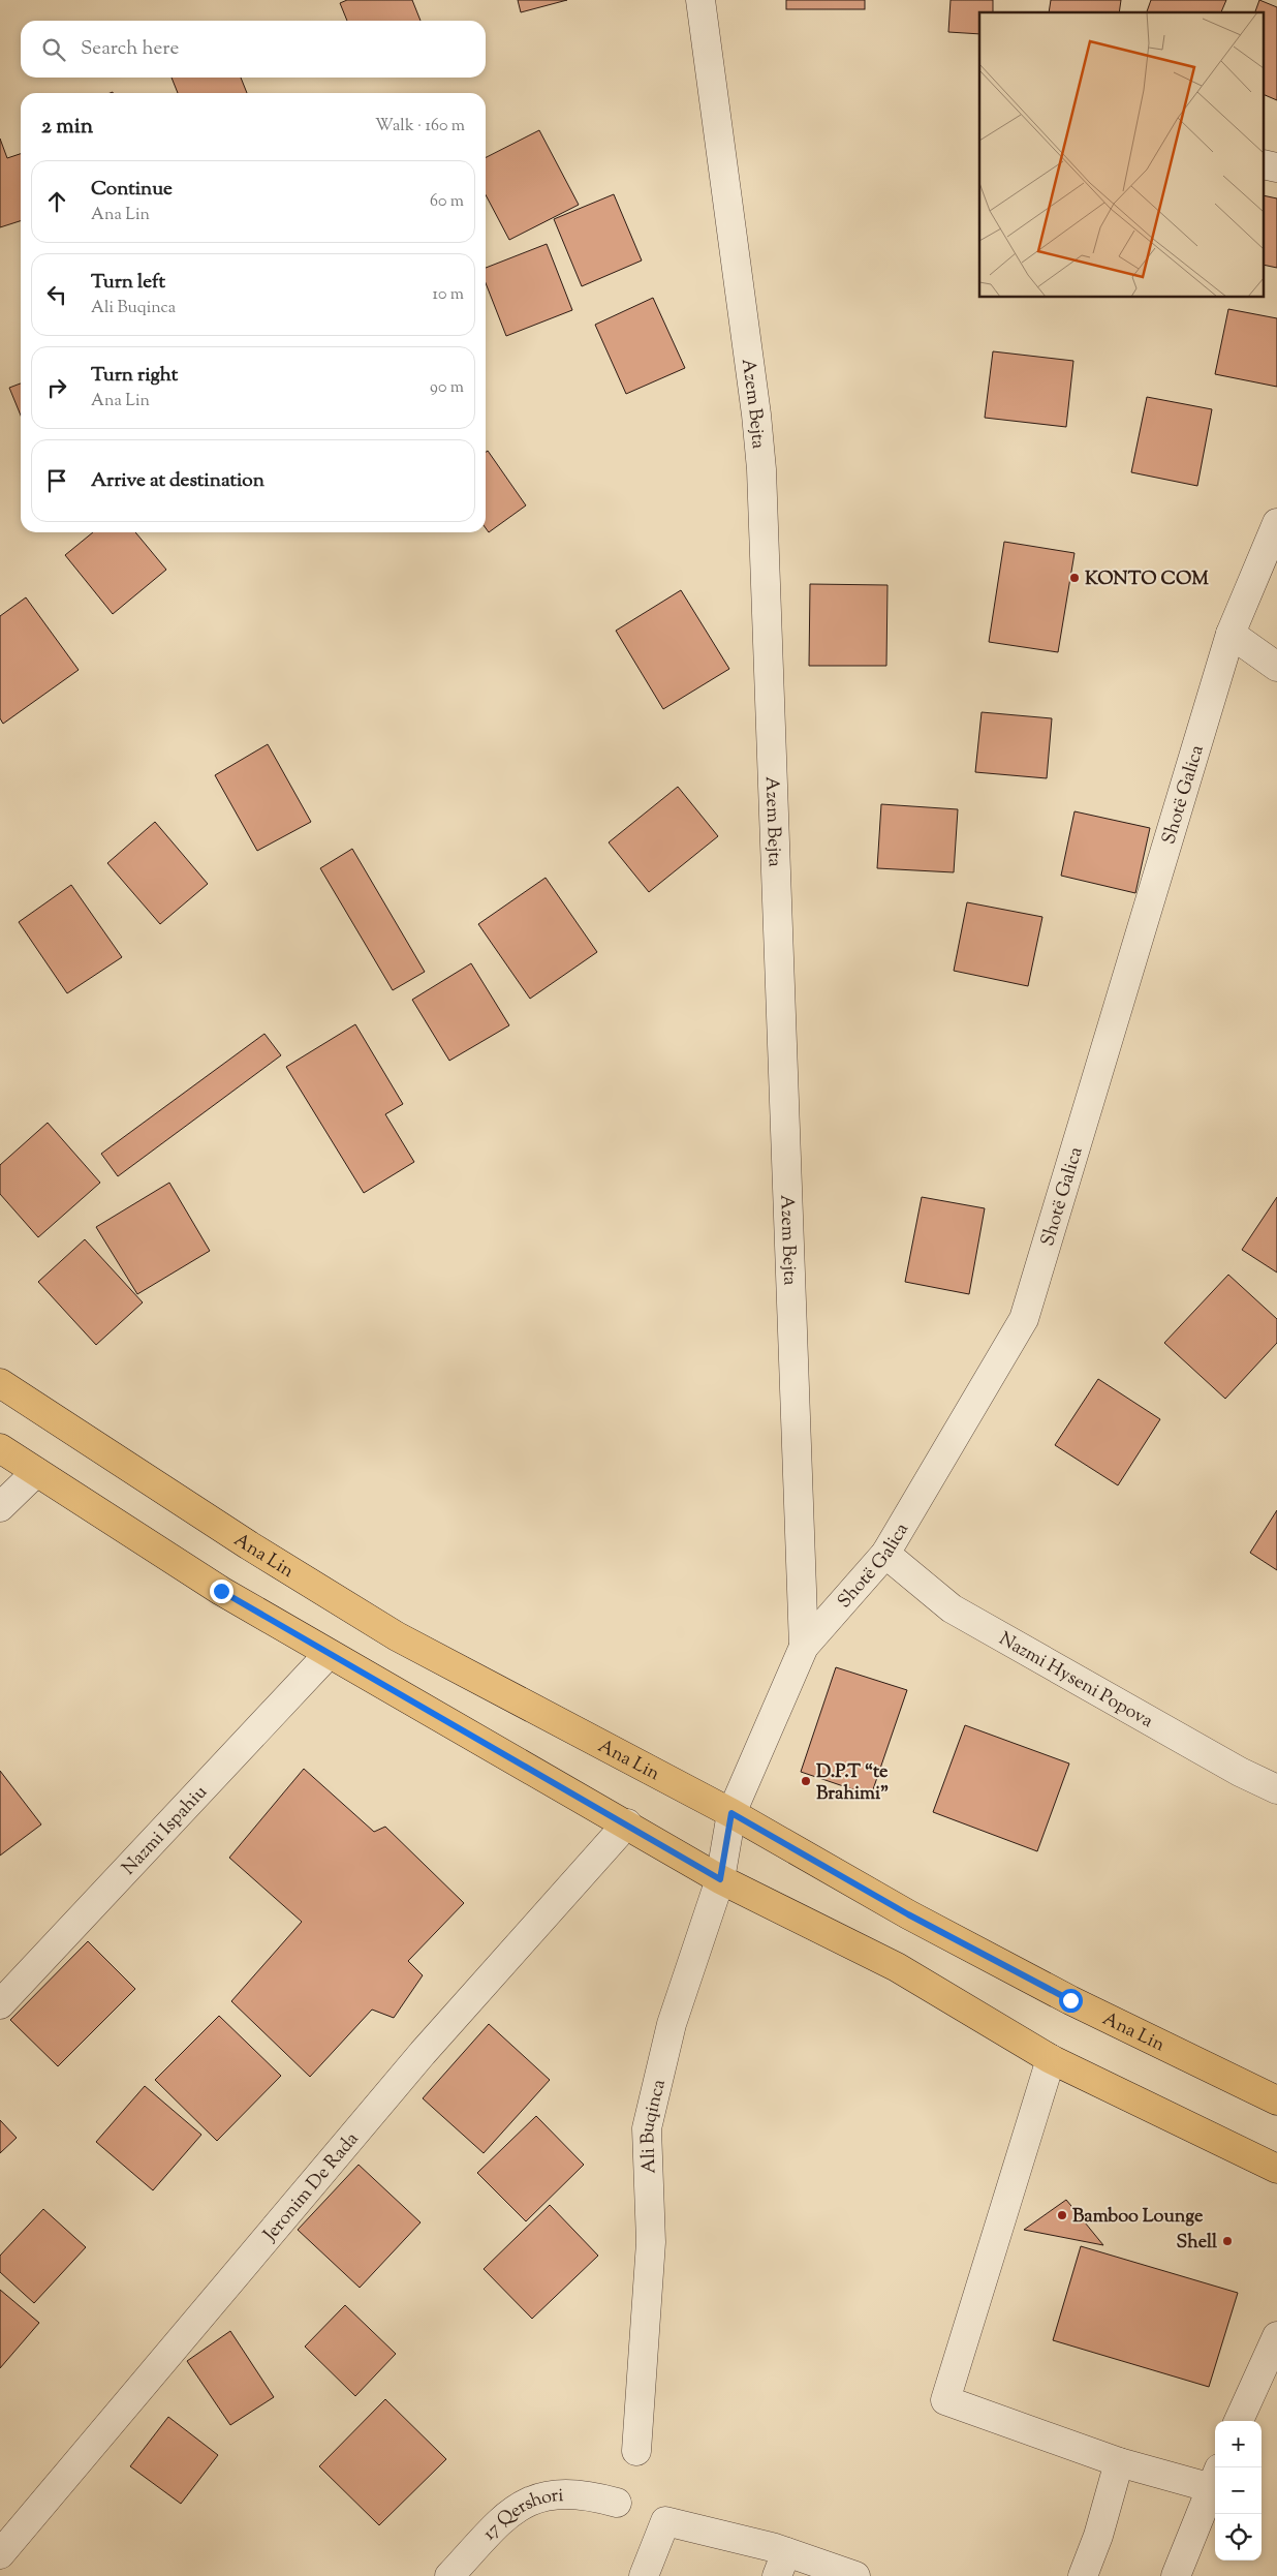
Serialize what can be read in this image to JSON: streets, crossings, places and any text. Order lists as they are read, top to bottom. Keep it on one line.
{"streets":{"main road":["Ana Lin"],"street":["Azem Bejta","Shotë Galica","Nazmi Hyseni Popova","Nazmi Ispahiu","Ali Buqinca","Jeronim De Rada","17 Qershori"]},"crossings":[["Azem Bejta","Shotë Galica"],["Shotë Galica","Ana Lin"],["Shotë Galica","Nazmi Hyseni Popova"],["Shotë Galica","Ali Buqinca"],["Ana Lin","Ali Buqinca"]],"places":["KONTO COM","D.P.T “te Brahimi”","Bamboo Lounge","Shell"],"page":{"search":"Search here","heading":["2 min","Walk · 160 m"],"list":[["Continue","Ana Lin","60 m"],["Turn left","Ali Buqinca","10 m"],["Turn right","Ana Lin","90 m"],"Arrive at destination"],"map_buttons":["+","−"]}}
